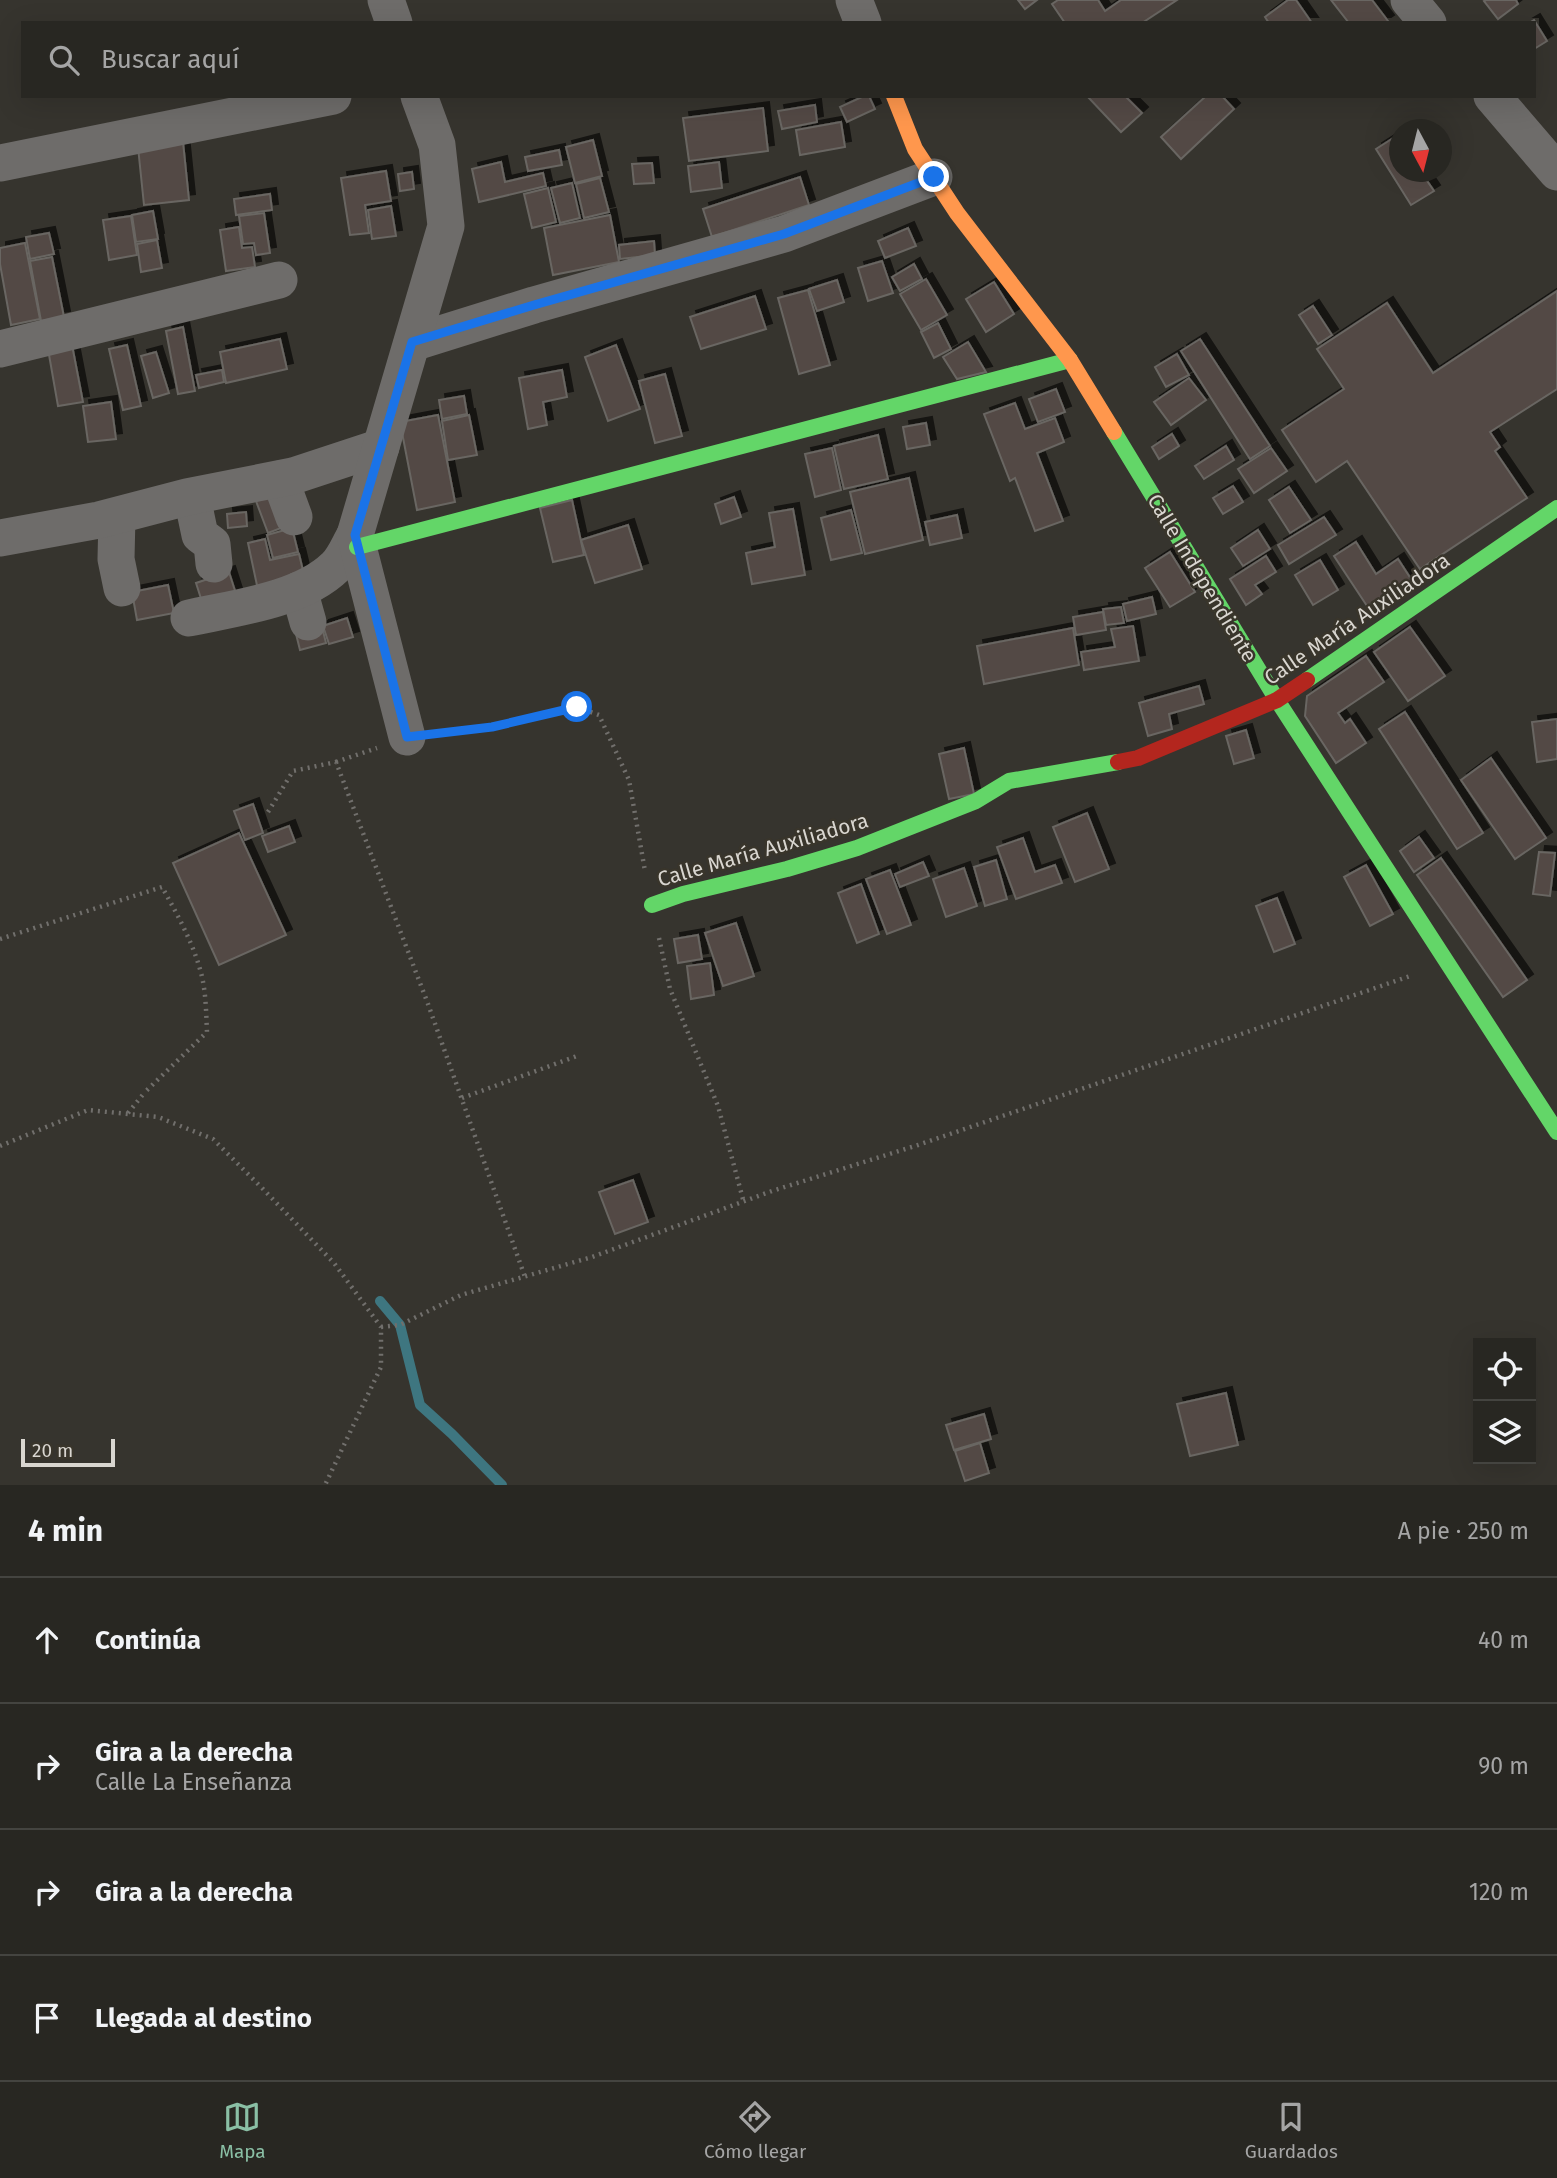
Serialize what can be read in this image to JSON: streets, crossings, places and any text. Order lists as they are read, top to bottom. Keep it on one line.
{"streets":{"street":["Calle Independiente","Calle María Auxiliadora"]},"crossings":[["Calle Independiente","Calle María Auxiliadora"]],"scale_bar":"20 m","north":"bottom","page":{"search":"Buscar aquí","scale":"20 m","heading":["4 min","A pie · 250 m"],"list":[["Continúa","40 m"],["Gira a la derecha","Calle La Enseñanza","90 m"],["Gira a la derecha","120 m"],"Llegada al destino"],"nav":["Mapa","Cómo llegar","Guardados"]}}
